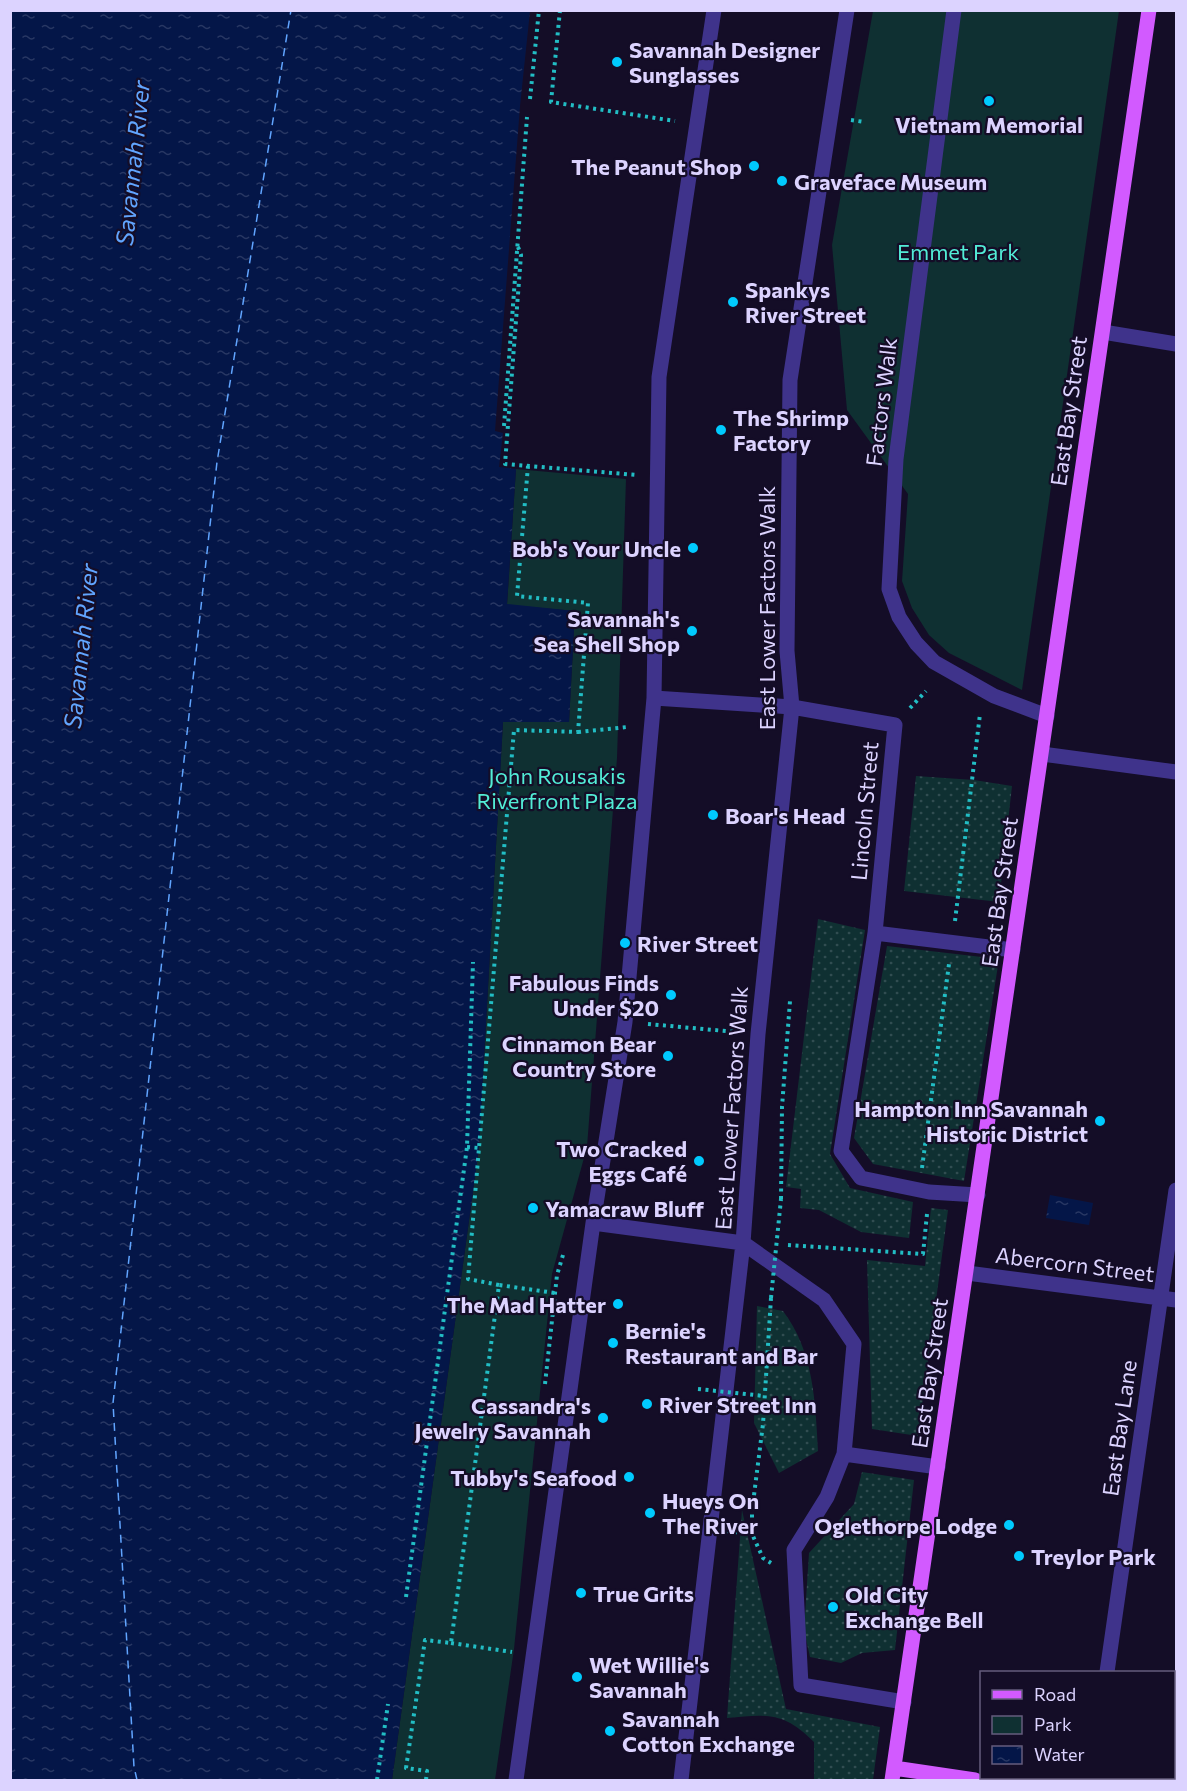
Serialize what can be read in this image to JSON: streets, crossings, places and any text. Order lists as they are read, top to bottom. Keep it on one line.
{"streets":{"main road":["East Bay Street"],"street":["Factors Walk","East Lower Factors Walk","Lincoln Street","Abercorn Street","East Bay Lane"]},"crossings":[["Factors Walk","East Bay Street"],["East Bay Street","Abercorn Street"],["East Lower Factors Walk","Lincoln Street"],["Abercorn Street","East Bay Lane"]],"water":["Savannah River"],"parks":["Emmet Park","John Rousakis Riverfront Plaza"],"places":["Savannah Designer Sunglasses","Vietnam Memorial","The Peanut Shop","Graveface Museum","Spankys River Street","The Shrimp Factory","Bob's Your Uncle","Savannah's Sea Shell Shop","Boar's Head","River Street","Fabulous Finds Under $20","Cinnamon Bear Country Store","Hampton Inn Savannah Historic District","Two Cracked Eggs Café","Yamacraw Bluff","The Mad Hatter","Bernie's Restaurant and Bar","River Street Inn","Cassandra's Jewelry Savannah","Tubby's Seafood","Hueys On The River","Oglethorpe Lodge","Treylor Park","True Grits","Old City Exchange Bell","Wet Willie's Savannah","Savannah Cotton Exchange"],"legend":["Road","Park","Water"]}
